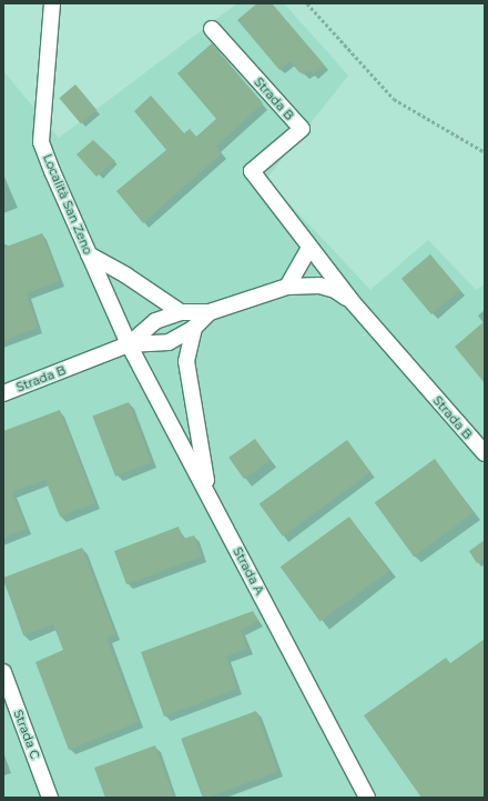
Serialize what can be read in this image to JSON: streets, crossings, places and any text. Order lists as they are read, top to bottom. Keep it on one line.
{"streets":{"street":["Strada B","Località San Zeno","Strada A","Strada C"]},"crossings":[["Strada B","Località San Zeno"],["Strada B","Strada A"],["Località San Zeno","Strada A"]]}
